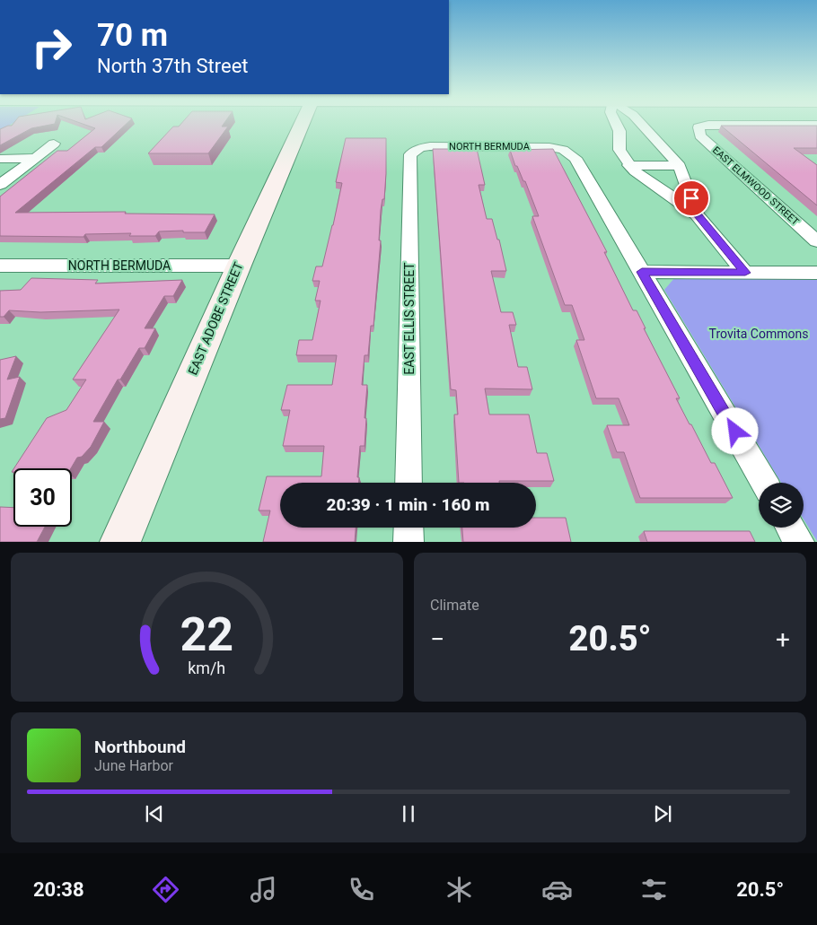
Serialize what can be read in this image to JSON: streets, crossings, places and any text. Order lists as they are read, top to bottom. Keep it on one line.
{"streets":{"main road":["EAST ADOBE STREET"],"street":["NORTH BERMUDA","EAST ELMWOOD STREET","EAST ELLIS STREET"]},"crossings":[["NORTH BERMUDA","EAST ADOBE STREET"],["NORTH BERMUDA","EAST ELLIS STREET"]],"parks":["Trovita Commons"],"page":{"turn":["70 m","North 37th Street"],"limit":"30","trip":"20:39 · 1 min · 160 m","tile":"Climate","heat":["−","20.5°","+"],"song":["Northbound","June Harbor"],"tabs":["20:38","20.5°"],"gauge":["22","km/h"]}}
